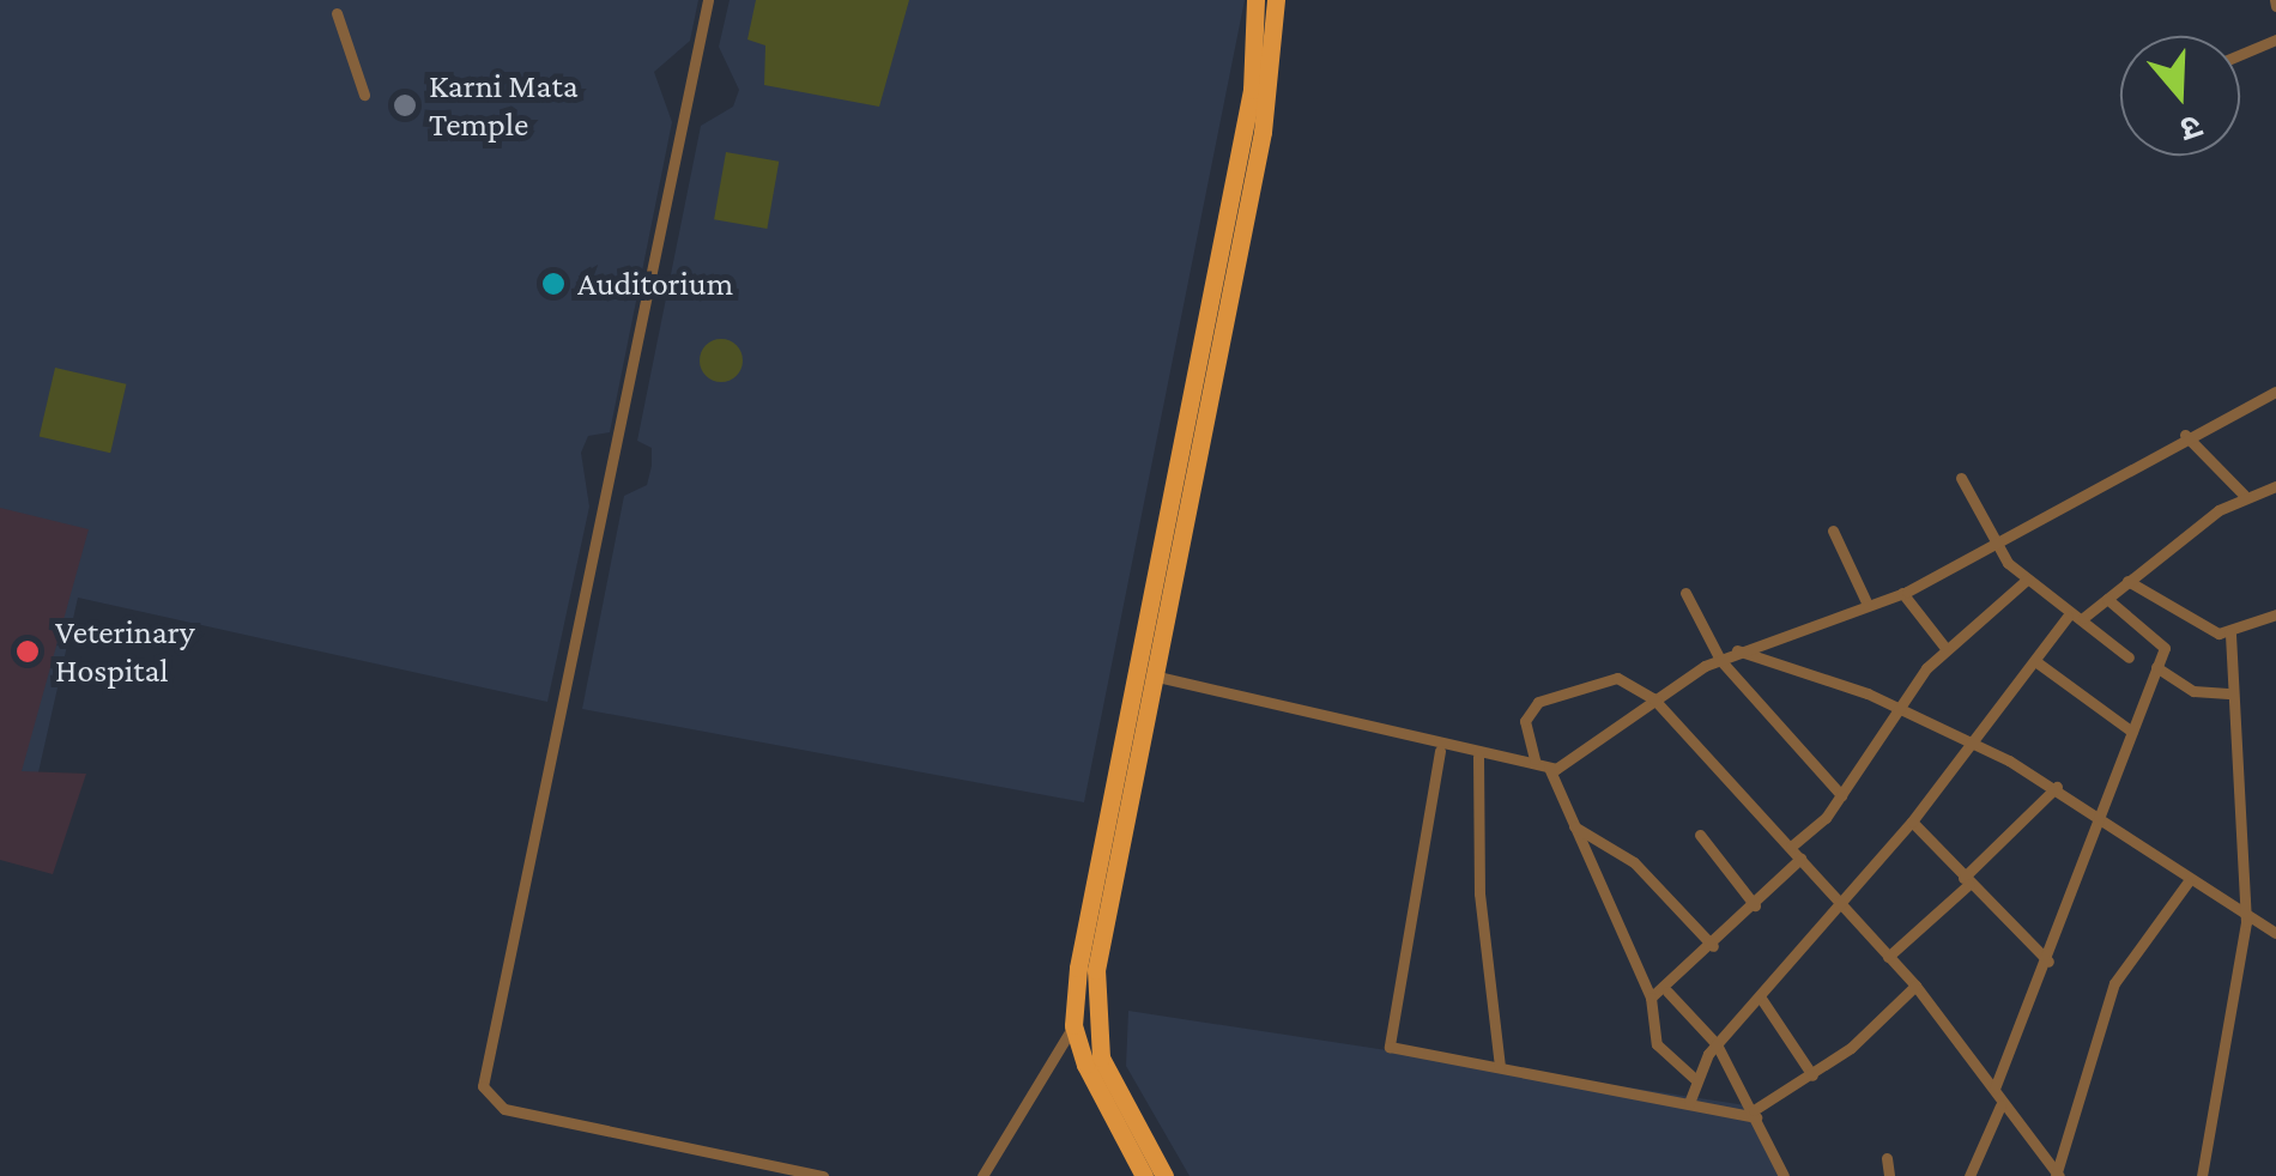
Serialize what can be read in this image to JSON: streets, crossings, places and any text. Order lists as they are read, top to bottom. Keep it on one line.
{"places":["Karni Mata Temple","Auditorium","Veterinary Hospital"],"north":"bottom"}
